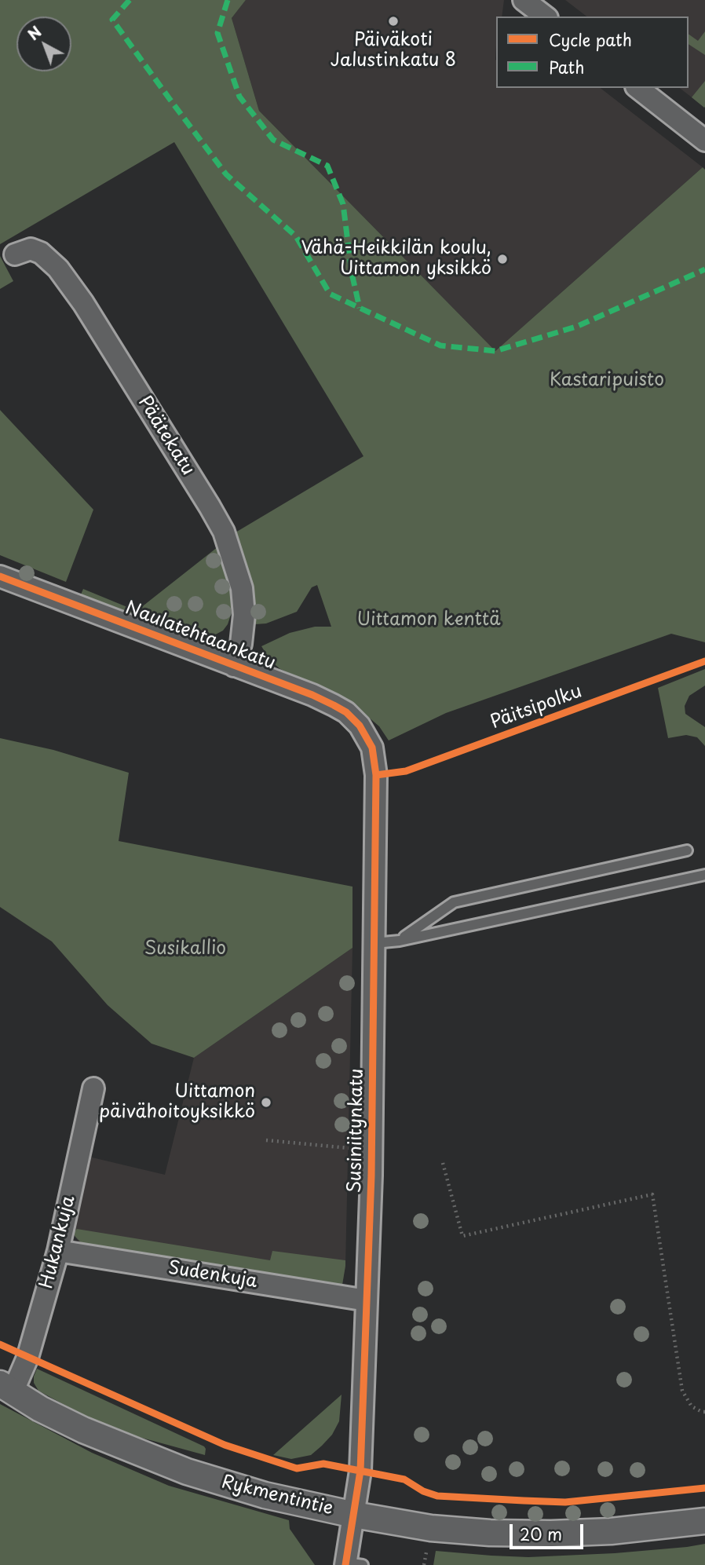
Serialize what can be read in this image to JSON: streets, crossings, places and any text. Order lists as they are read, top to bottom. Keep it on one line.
{"streets":{"street":["Päätekatu","Naulatehtaankatu","Susiniitynkatu","Hukankuja","Sudenkuja","Rykmentintie"],"cycle path":["Päitsipolku"]},"crossings":[["Päätekatu","Naulatehtaankatu"],["Naulatehtaankatu","Susiniitynkatu"],["Susiniitynkatu","Sudenkuja"],["Susiniitynkatu","Rykmentintie"],["Hukankuja","Sudenkuja"],["Hukankuja","Rykmentintie"]],"parks":["Kastaripuisto","Uittamon kenttä","Susikallio"],"places":["Päiväkoti Jalustinkatu 8","Vähä-Heikkilän koulu, Uittamon yksikkö","Uittamon päivähoitoyksikkö"],"legend":["Cycle path","Path"],"scale_bar":"20 m","north":"top left"}
